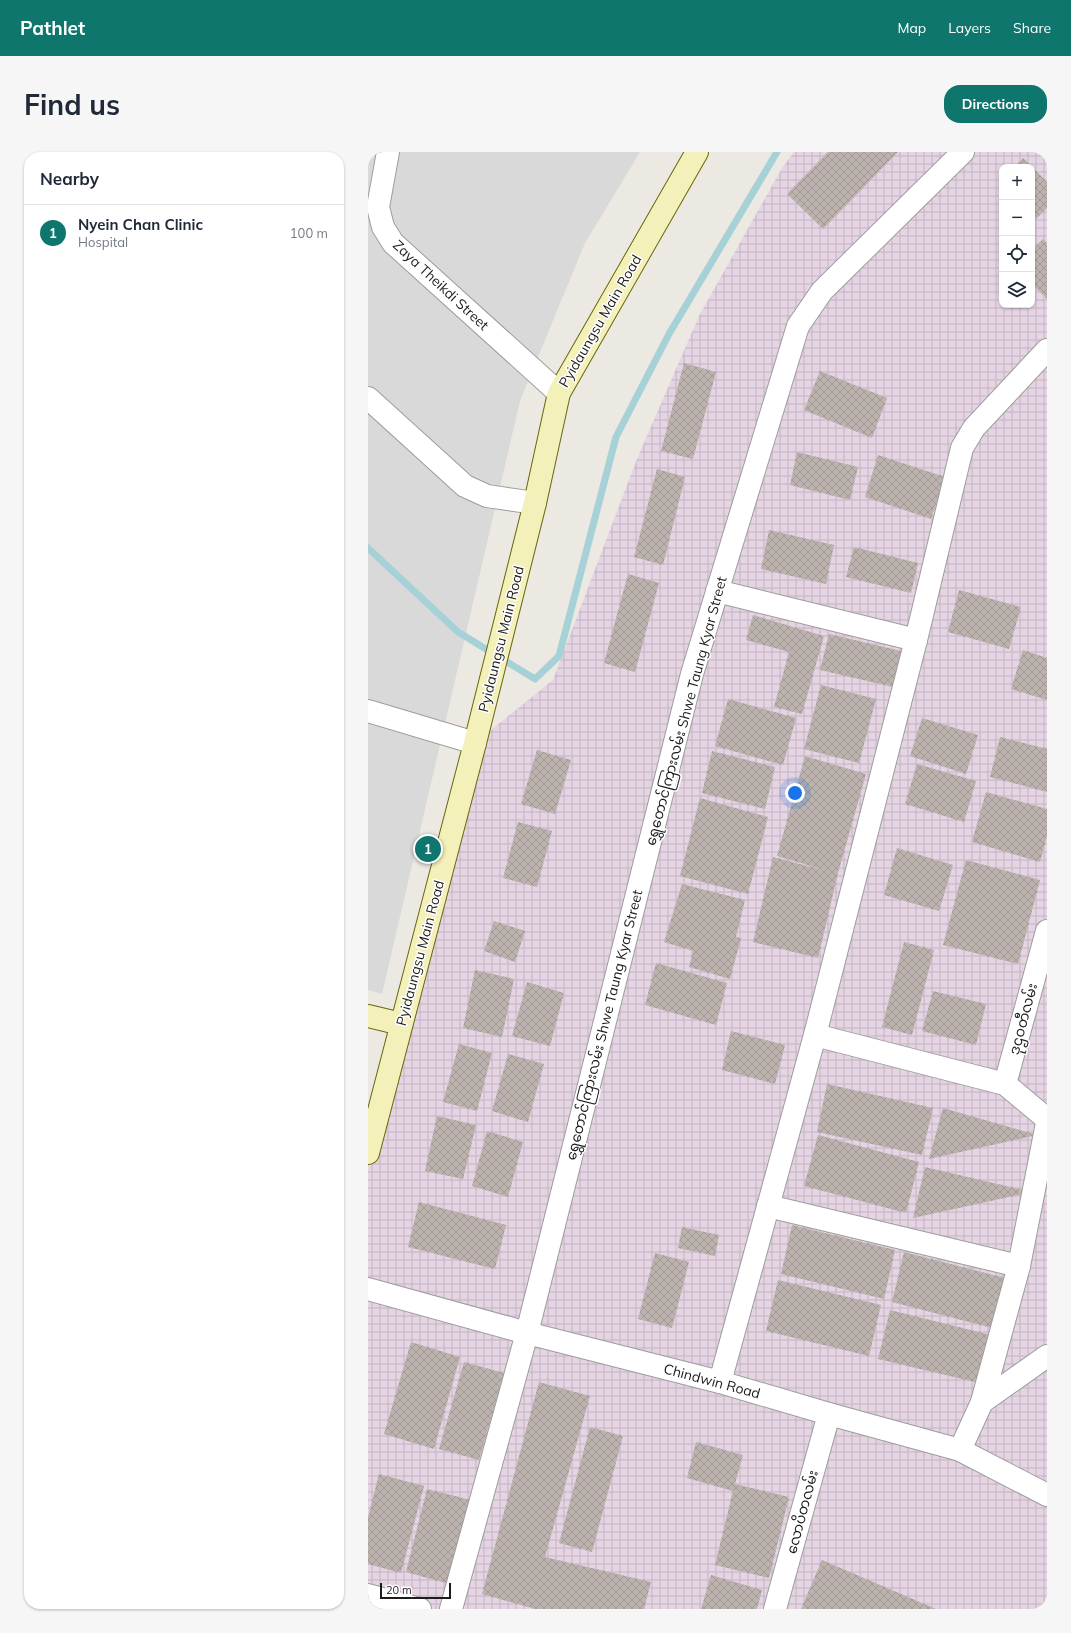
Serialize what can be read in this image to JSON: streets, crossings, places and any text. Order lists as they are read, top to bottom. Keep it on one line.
{"streets":{"main road":["Pyidaungsu Main Road"],"street":["Zaya Theikdi Street","ရွှေတောင်ကြားလမ်း Shwe Taung Kyar Street","ဒုဌဝတီလမ်း","Chindwin Road","လောပိတလမ်း"]},"crossings":[["Zaya Theikdi Street","Pyidaungsu Main Road"],["ရွှေတောင်ကြားလမ်း Shwe Taung Kyar Street","Chindwin Road"],["Chindwin Road","လောပိတလမ်း"]],"scale_bar":"20 m","page":{"header":"Pathlet","nav":["Map","Layers","Share"],"buttons":"Directions","title":"Find us","heading":"Nearby","map_buttons":["+","−"],"list":[{"mark":"1","name":"Nyein Chan Clinic","note":"Hospital","value":"100 m"}],"pins":"1","scale":"20 m"}}
